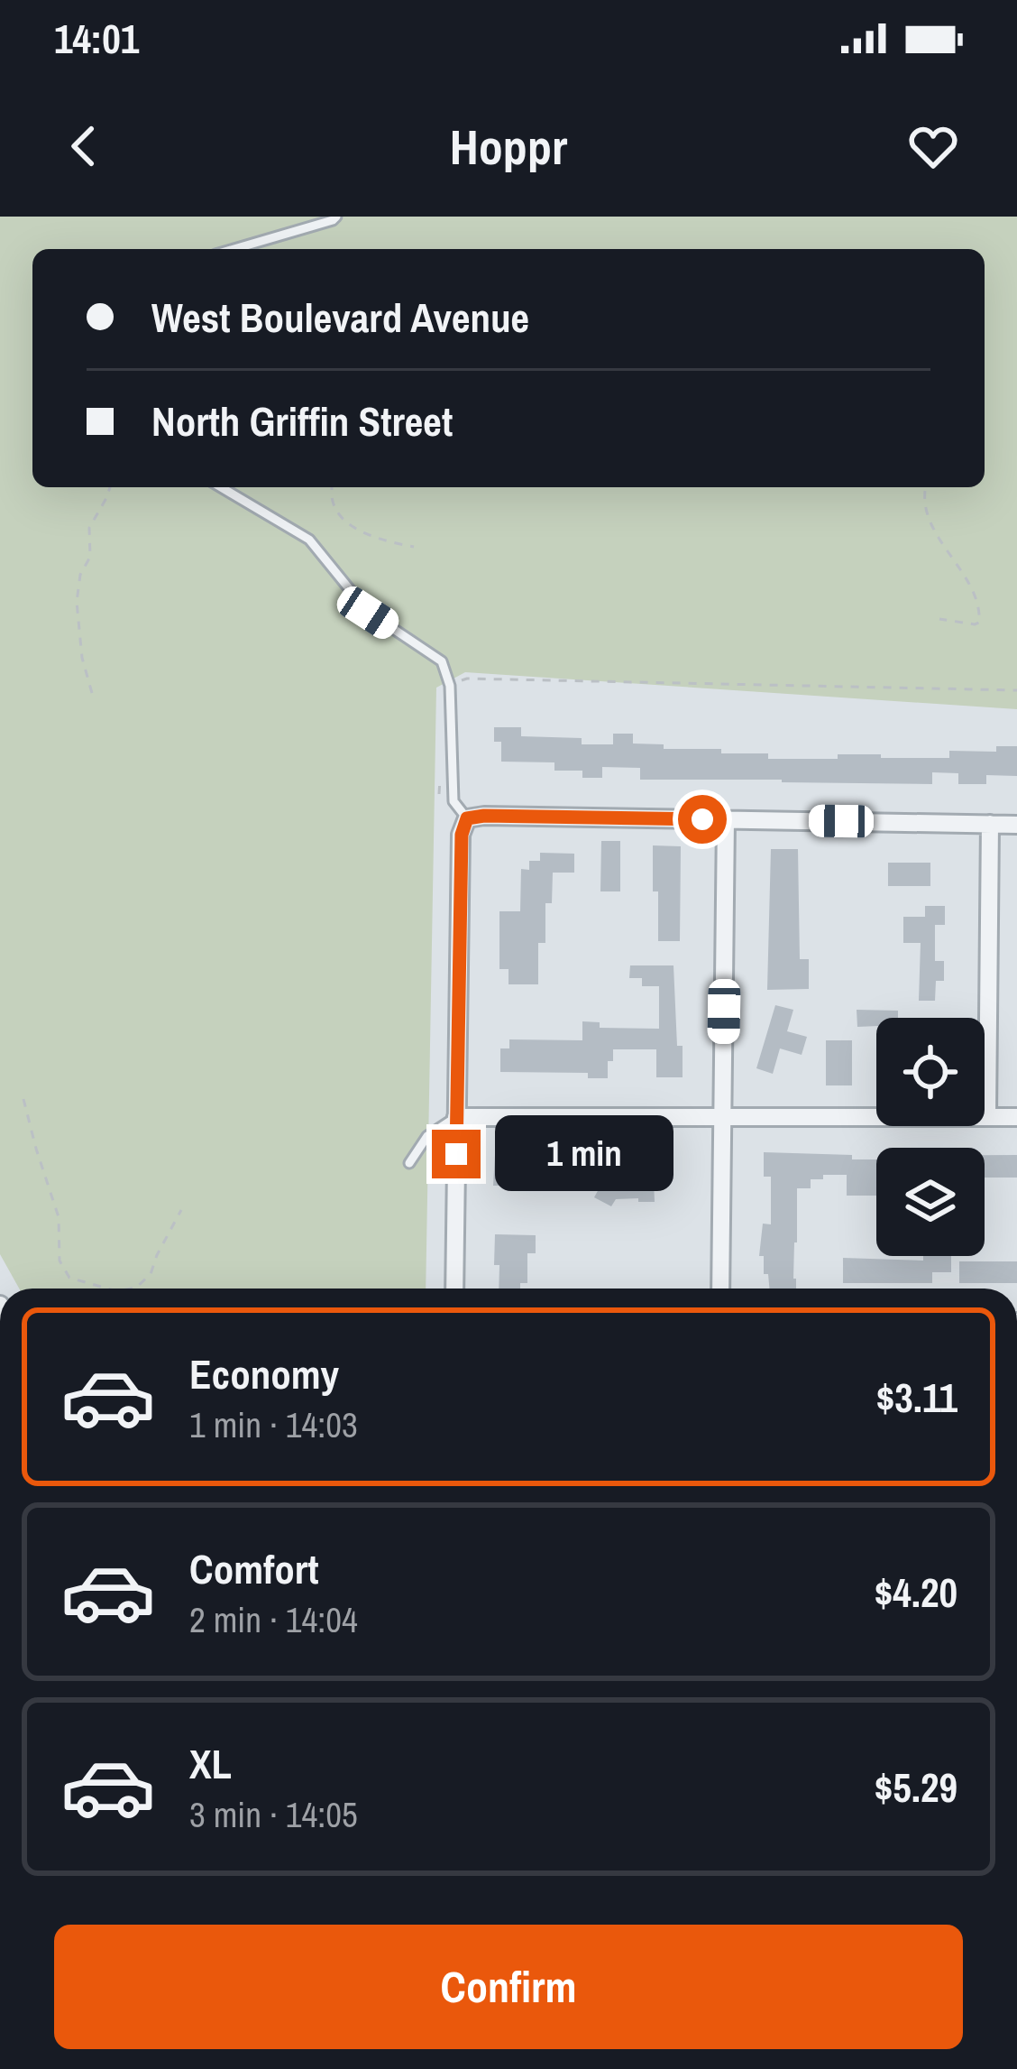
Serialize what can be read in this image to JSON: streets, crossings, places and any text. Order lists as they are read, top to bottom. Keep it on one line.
{"page":{"status":"14:01","header":"Hoppr","banner":["West Boulevard Avenue","North Griffin Street"],"bubble":"1 min","list":[{"name":"Economy","note":"1 min · 14:03","value":"$3.11"},{"name":"Comfort","note":"2 min · 14:04","value":"$4.20"},{"name":"XL","note":"3 min · 14:05","value":"$5.29"}],"buttons":"Confirm"}}
